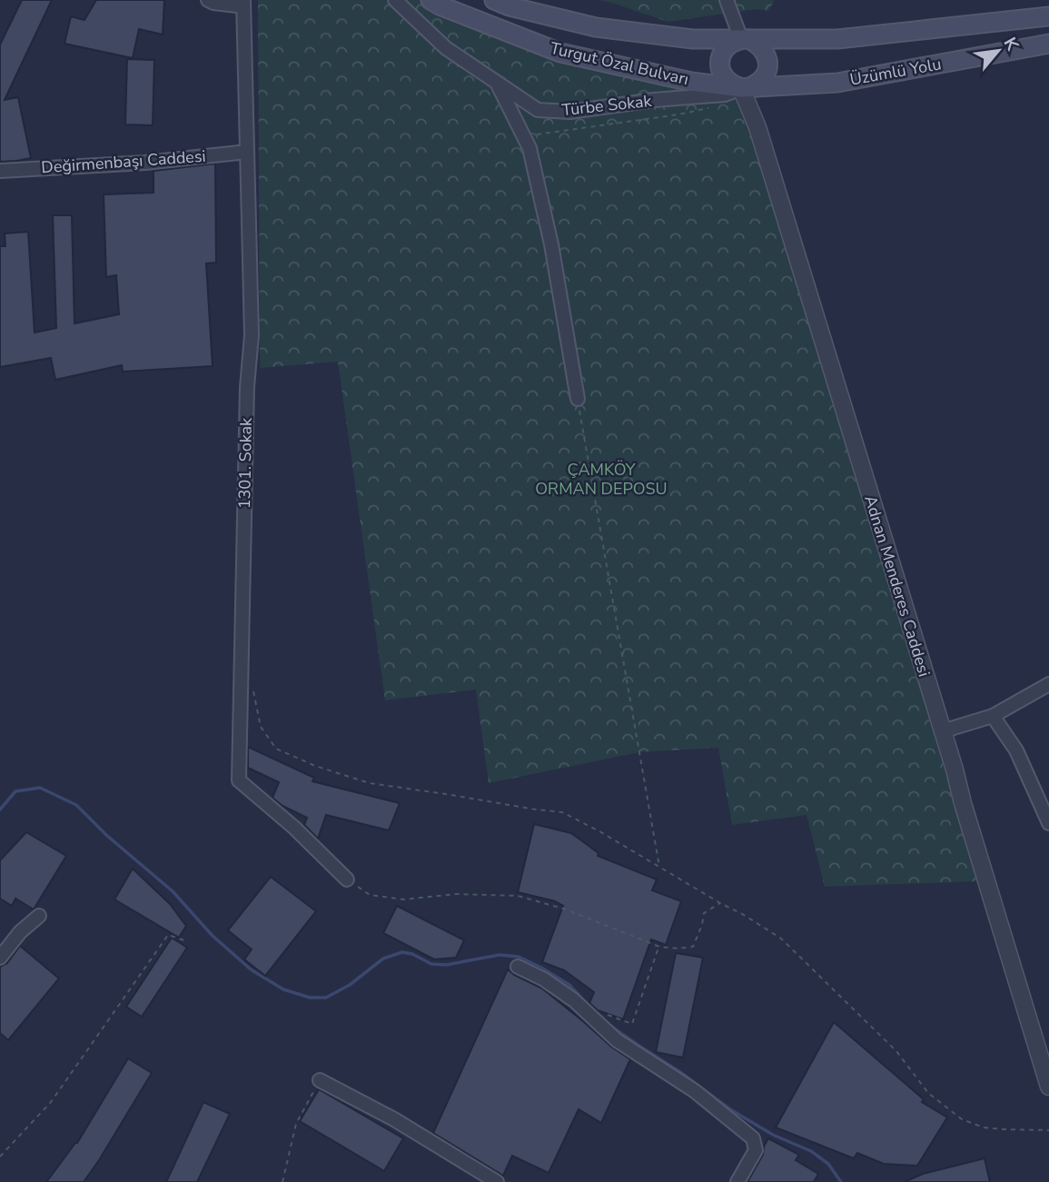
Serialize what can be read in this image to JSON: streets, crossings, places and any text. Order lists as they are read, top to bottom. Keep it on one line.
{"streets":{"main road":["Turgut Özal Bulvarı","Üzümlü Yolu"],"street":["Türbe Sokak","Değirmenbaşı Caddesi","1301. Sokak","Adnan Menderes Caddesi"]},"crossings":[["Turgut Özal Bulvarı","Üzümlü Yolu"],["Turgut Özal Bulvarı","Türbe Sokak"],["Turgut Özal Bulvarı","Adnan Menderes Caddesi"],["Üzümlü Yolu","Türbe Sokak"],["Üzümlü Yolu","Adnan Menderes Caddesi"],["Türbe Sokak","Adnan Menderes Caddesi"],["Değirmenbaşı Caddesi","1301. Sokak"]],"parks":["ÇAMKÖY ORMAN DEPOSU"],"north":"top right"}
